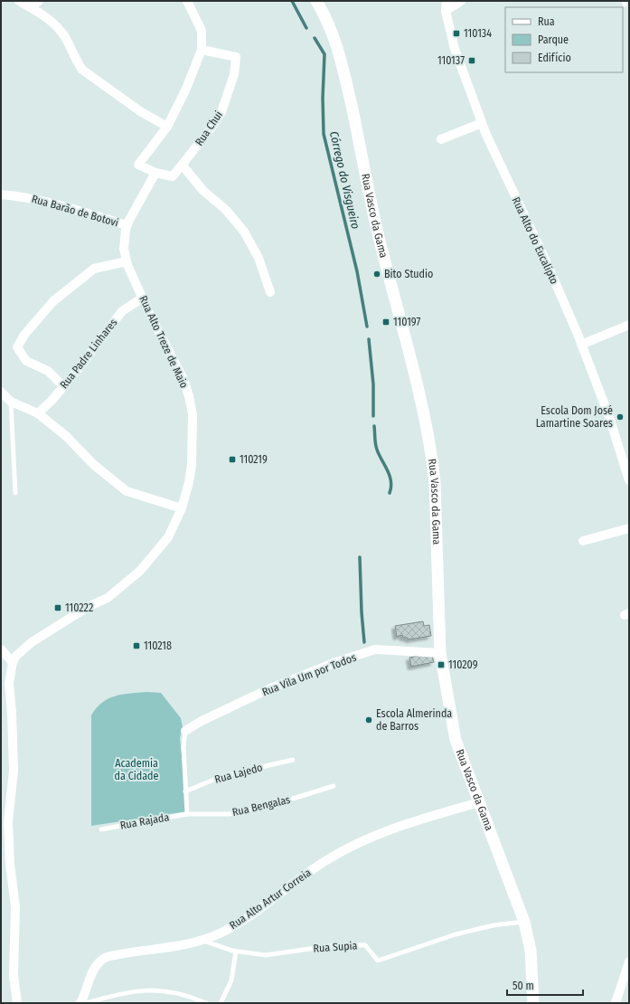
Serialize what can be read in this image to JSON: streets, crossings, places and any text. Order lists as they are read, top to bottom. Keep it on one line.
{"streets":{"main road":["Rua Vasco da Gama"],"street":["Rua Chui","Rua Barão de Botovi","Rua Alto do Eucalipto","Rua Alto Treze de Maio","Rua Padre Linhares","Rua Vila Um por Todos","Rua Alto Artur Correia"],"lane":["Rua Lajedo","Rua Bengalas","Rua Rajada","Rua Supia"]},"crossings":[["Rua Chui","Rua Alto Treze de Maio"],["Rua Barão de Botovi","Rua Alto Treze de Maio"],["Rua Vasco da Gama","Rua Vila Um por Todos"],["Rua Vasco da Gama","Rua Alto Artur Correia"],["Rua Vasco da Gama","Rua Supia"],["Rua Alto Treze de Maio","Rua Padre Linhares"],["Rua Bengalas","Rua Rajada"],["Rua Alto Artur Correia","Rua Supia"]],"water":["Córrego do Visgueiro"],"parks":["Academia da Cidade"],"places":{"transit":["110134","110137","110197","110219","110222","110218","110209"],"other":["Bito Studio","Escola Dom José Lamartine Soares","Escola Almerinda de Barros"]},"legend":["Rua","Parque","Edifício"],"scale_bar":"50 m"}
